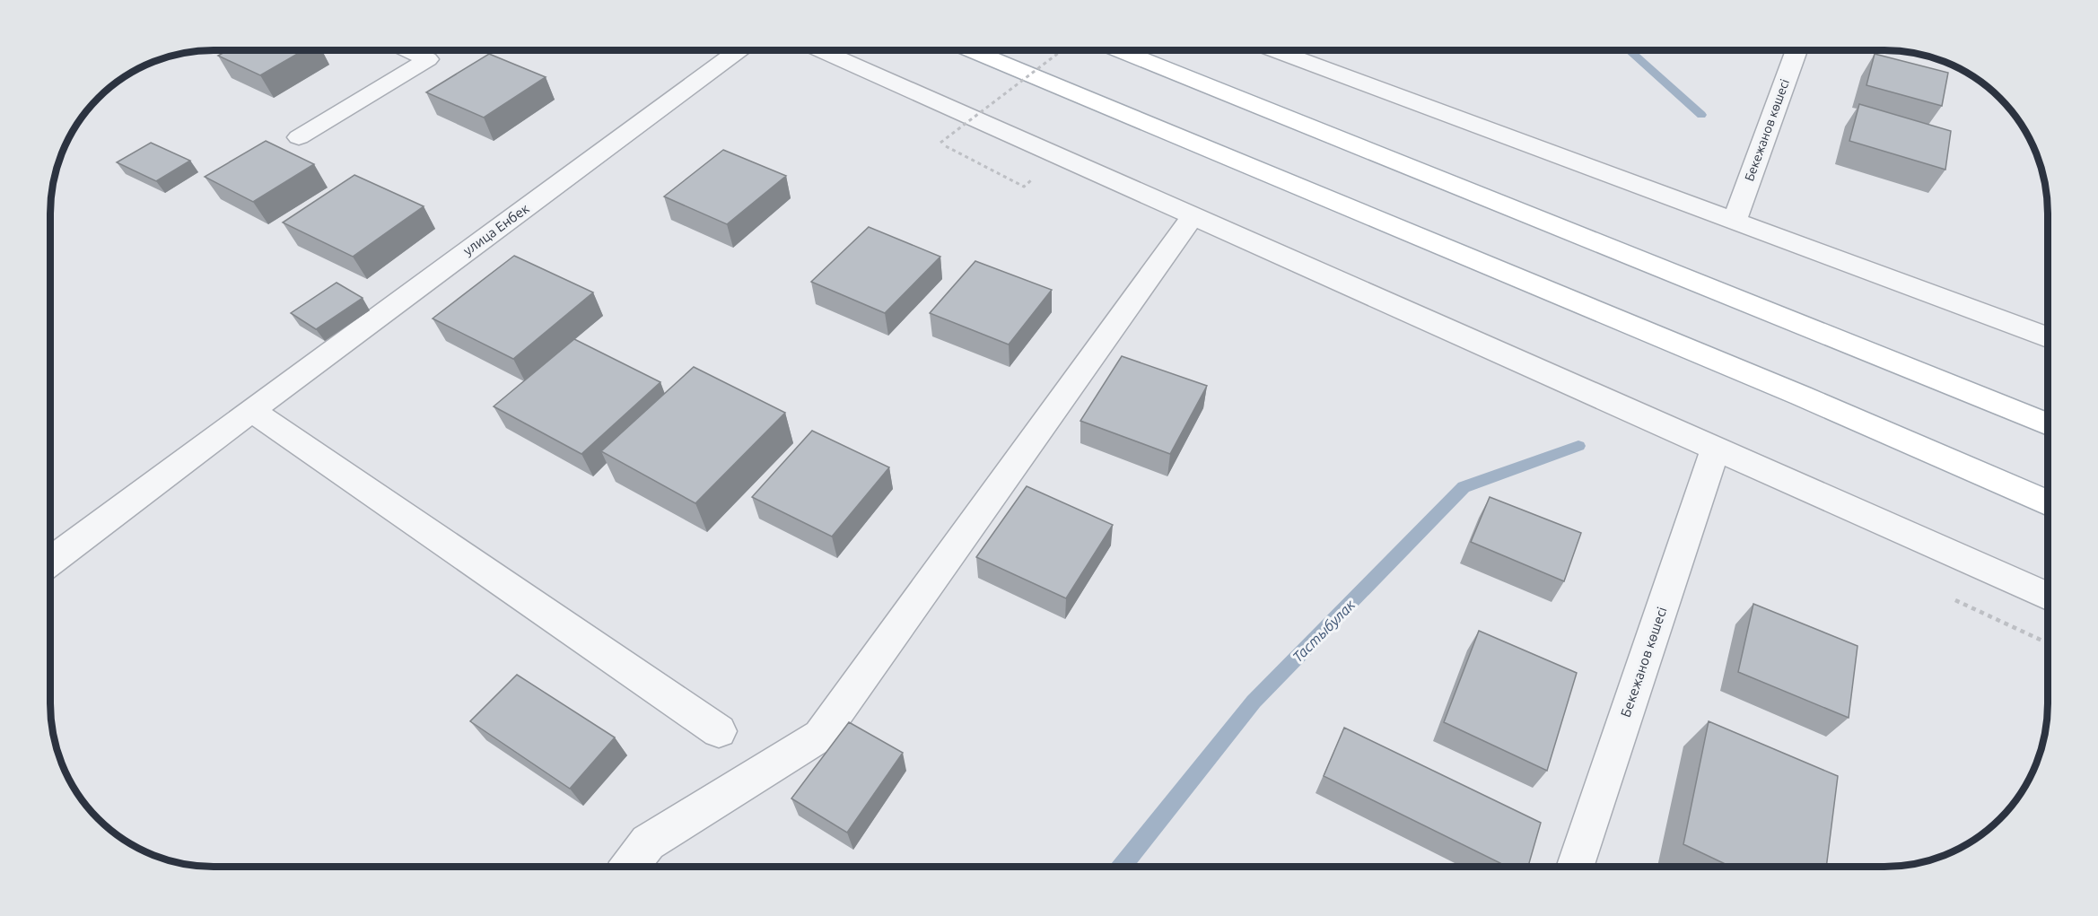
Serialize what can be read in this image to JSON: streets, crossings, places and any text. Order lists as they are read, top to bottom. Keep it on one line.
{"streets":{"street":["Бекежанов көшесі","улица Енбек"]},"water":["Тастыбулак"]}
